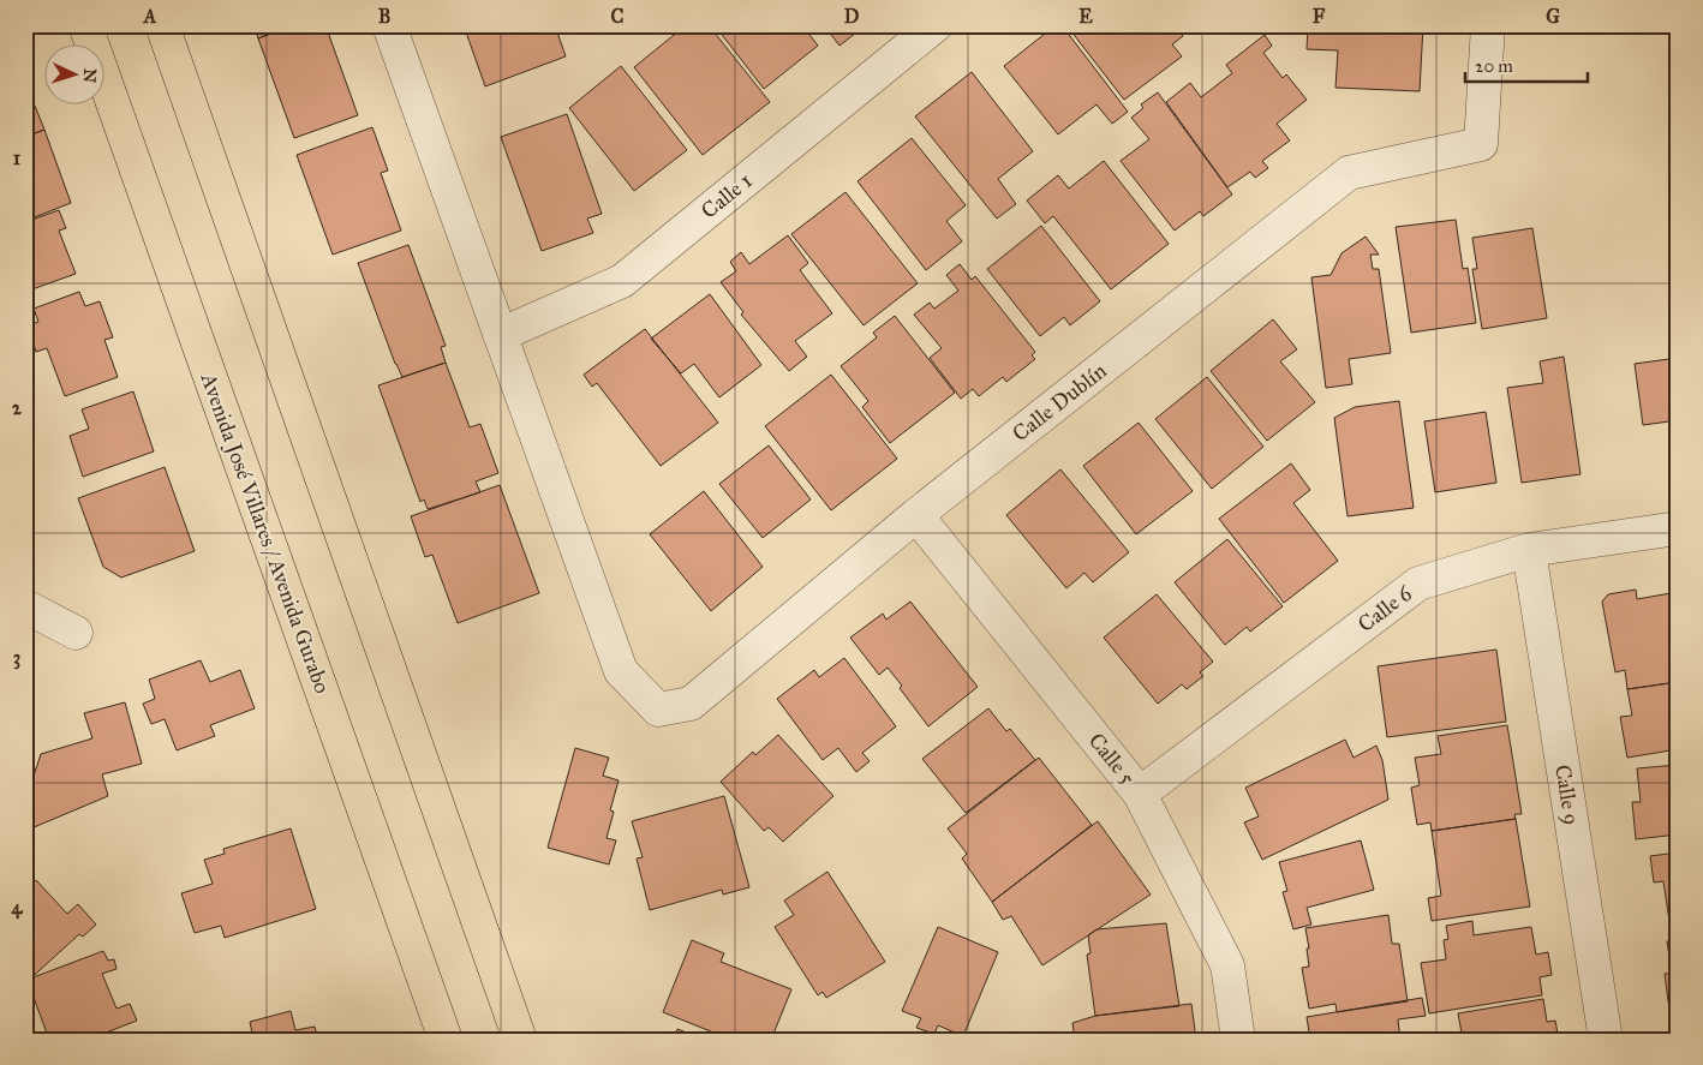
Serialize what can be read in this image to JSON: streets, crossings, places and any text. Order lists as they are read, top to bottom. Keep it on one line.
{"streets":{"main road":["Avenida José Villares / Avenida Gurabo"],"street":["Calle 1","Calle Dublín","Calle 6","Calle 5","Calle 9"]},"crossings":[["Calle 1","Calle Dublín"],["Calle Dublín","Calle 5"],["Calle 6","Calle 5"],["Calle 6","Calle 9"]],"scale_bar":"20 m","north":"right","grid":{"columns":["A","B","C","D","E","F","G"],"rows":["1","2","3","4"]}}
